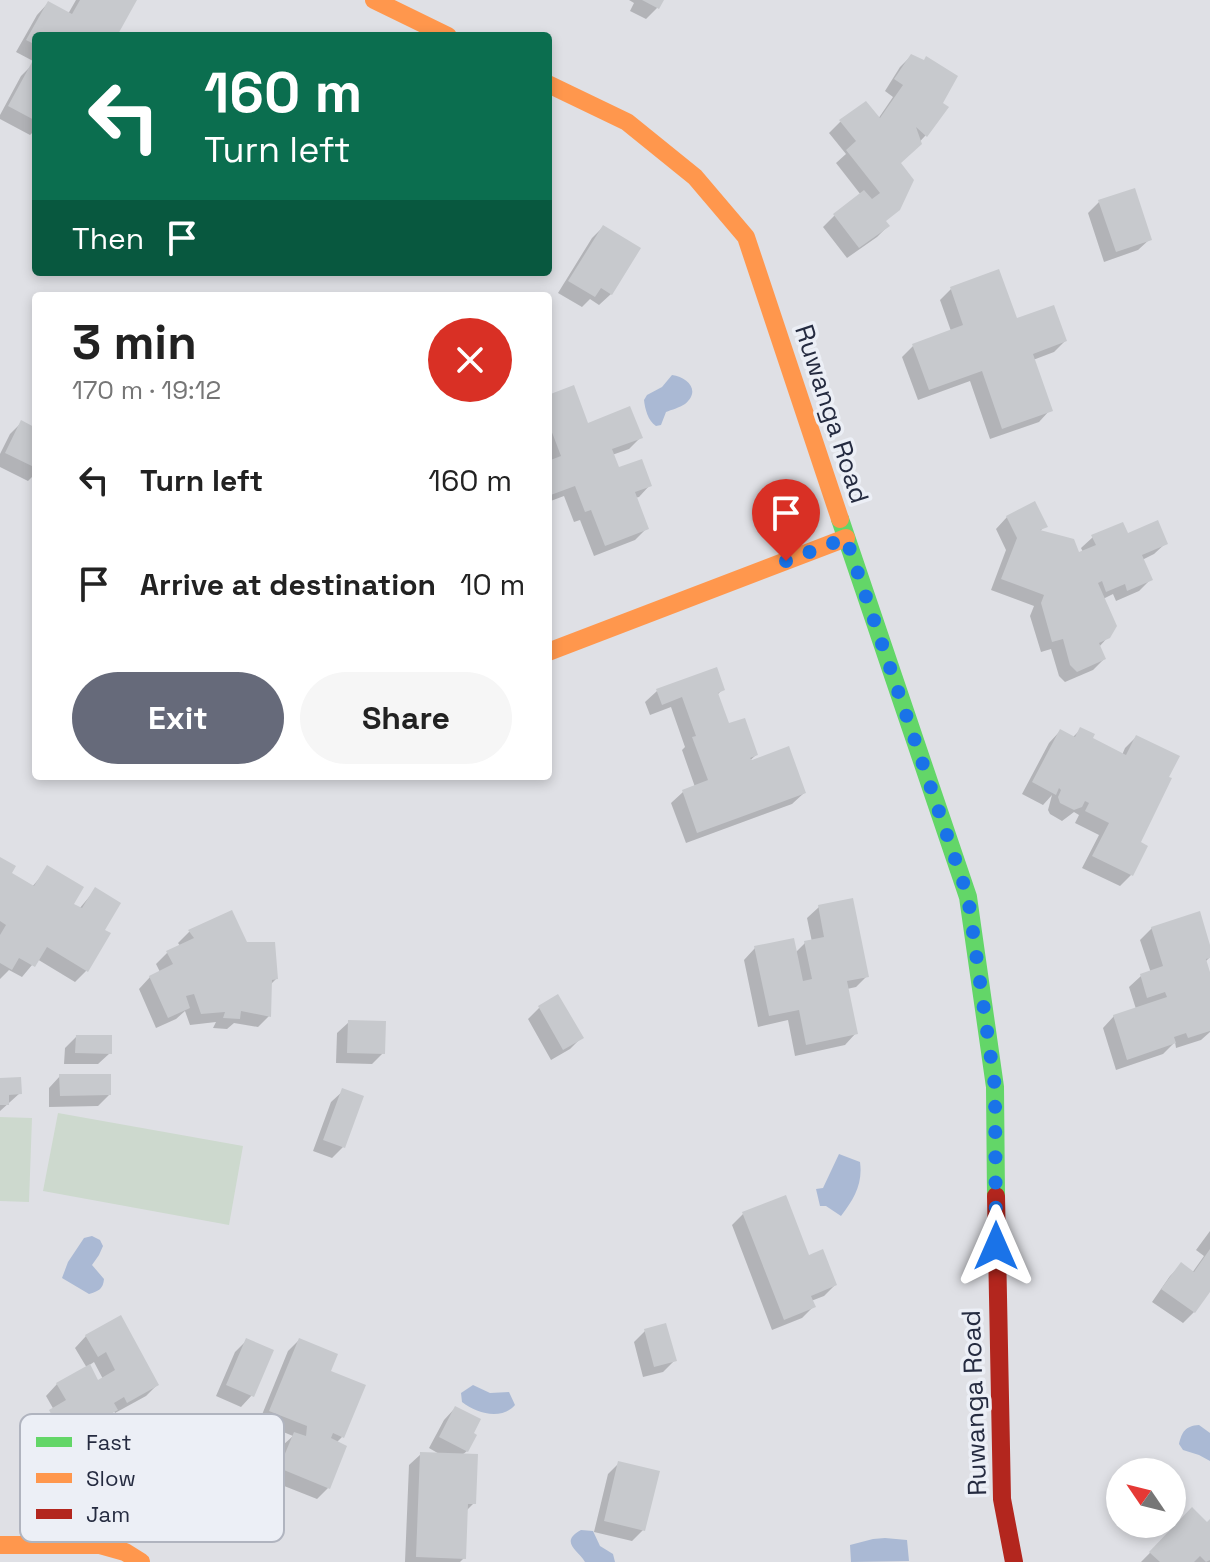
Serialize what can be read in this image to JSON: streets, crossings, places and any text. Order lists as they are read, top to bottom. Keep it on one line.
{"streets":{"street":["Ruwanga Road"]},"legend":["Fast","Slow","Jam"],"north":"top left","page":{"turn":["160 m","Turn left"],"then":"Then","heading":["3 min","170 m · 19:12"],"list":[{"name":"Turn left","value":"160 m"},{"name":"Arrive at destination","value":"10 m"}],"buttons":["Exit","Share"]}}
